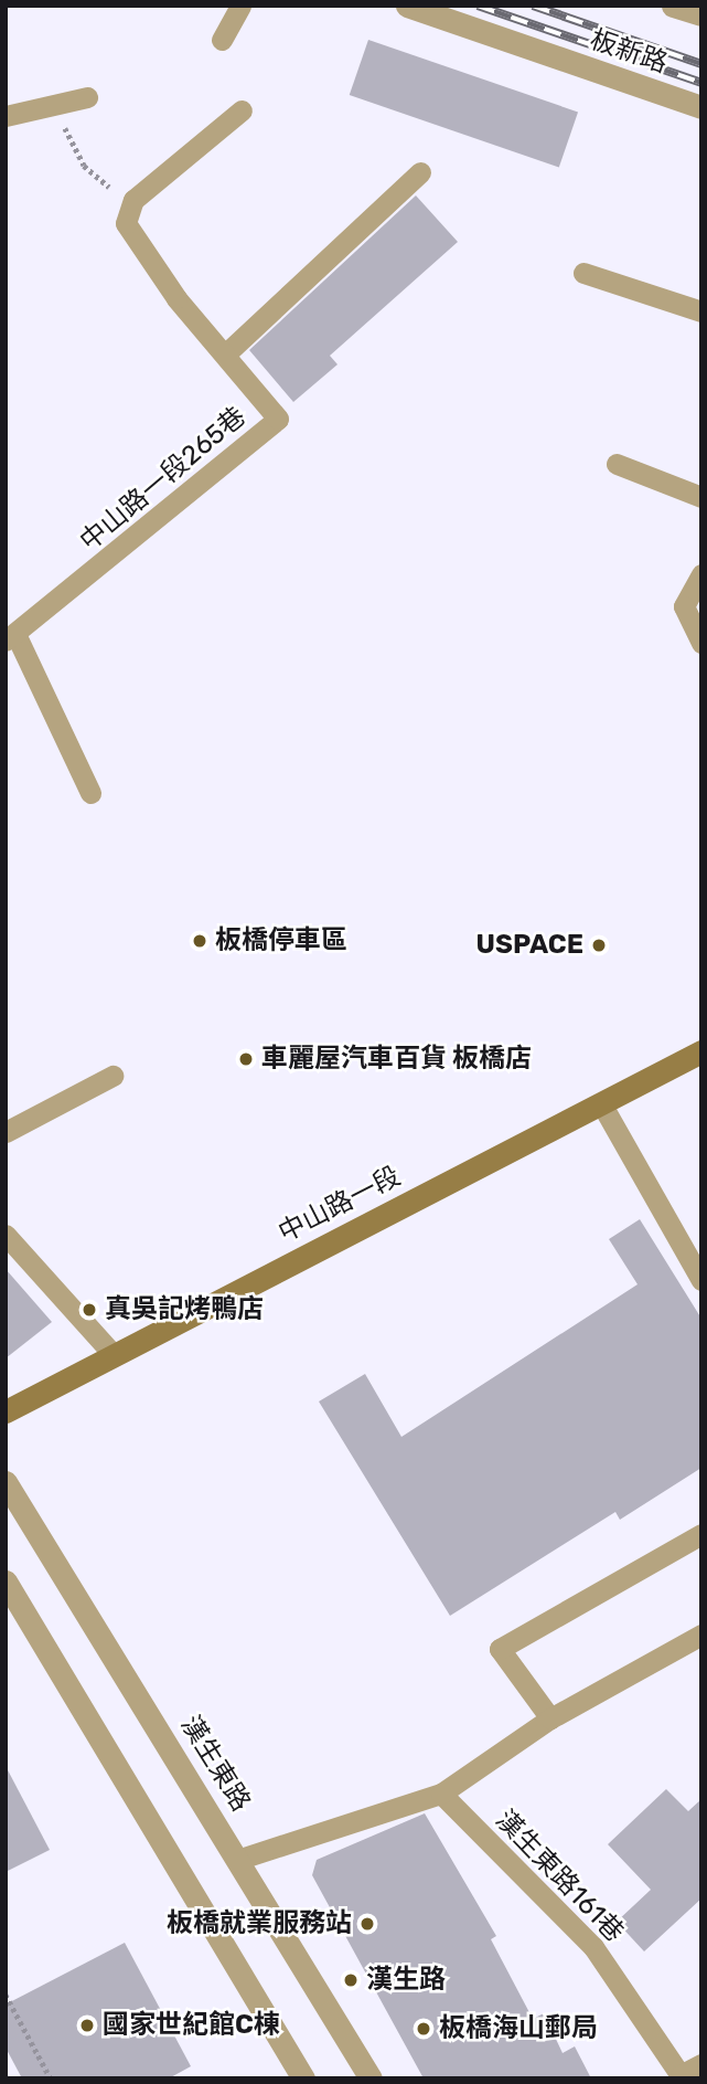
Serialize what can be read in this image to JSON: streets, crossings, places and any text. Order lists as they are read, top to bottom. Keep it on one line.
{"streets":{"main road":["中山路一段"],"street":["板新路","漢生東路"],"lane":["中山路一段265巷","漢生東路161巷"]},"places":["板橋停車區","USPACE","車麗屋汽車百貨 板橋店","真吳記烤鴨店","板橋就業服務站","漢生路","國家世紀館C棟","板橋海山郵局"]}
